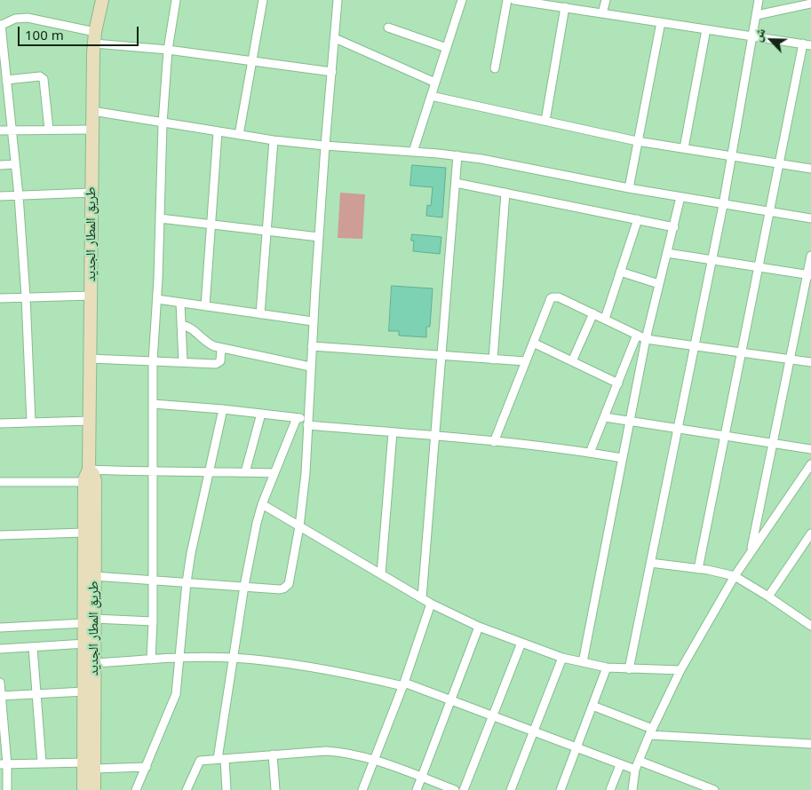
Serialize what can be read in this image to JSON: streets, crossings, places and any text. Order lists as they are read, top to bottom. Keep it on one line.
{"streets":{"street":["طريق المطار الجديد"]},"scale_bar":"100 m","north":"top left"}
